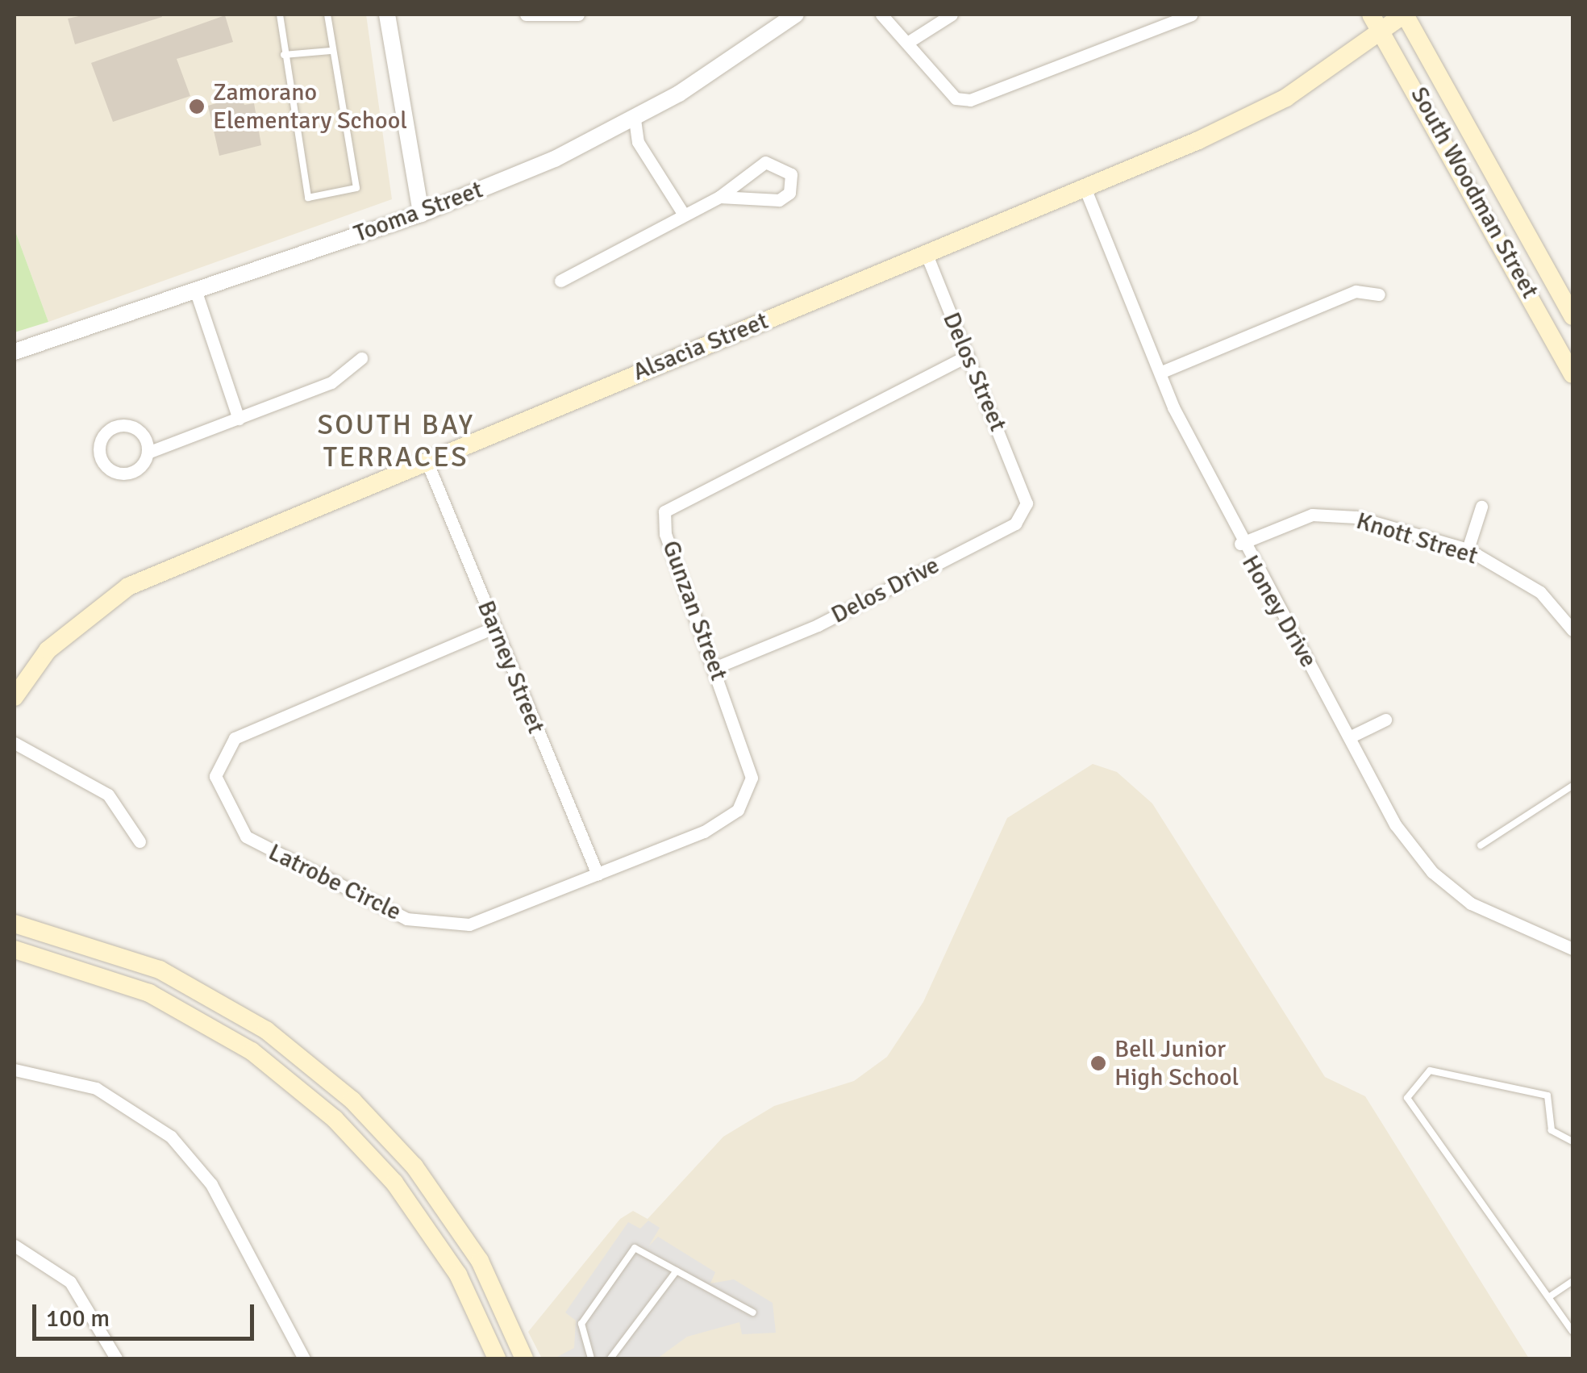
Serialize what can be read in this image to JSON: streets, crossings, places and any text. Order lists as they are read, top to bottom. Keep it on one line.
{"streets":{"main road":["South Woodman Street","Alsacia Street"],"street":["Tooma Street","Delos Street","Knott Street","Delos Drive","Gunzan Street","Honey Drive","Barney Street","Latrobe Circle"]},"crossings":[["South Woodman Street","Alsacia Street"],["Alsacia Street","Delos Street"],["Alsacia Street","Honey Drive"],["Alsacia Street","Barney Street"],["Delos Street","Delos Drive"],["Delos Street","Gunzan Street"],["Knott Street","Honey Drive"],["Delos Drive","Gunzan Street"],["Gunzan Street","Latrobe Circle"],["Barney Street","Latrobe Circle"]],"districts":["SOUTH BAY TERRACES"],"places":["Zamorano Elementary School","Bell Junior High School"],"scale_bar":"100 m"}
